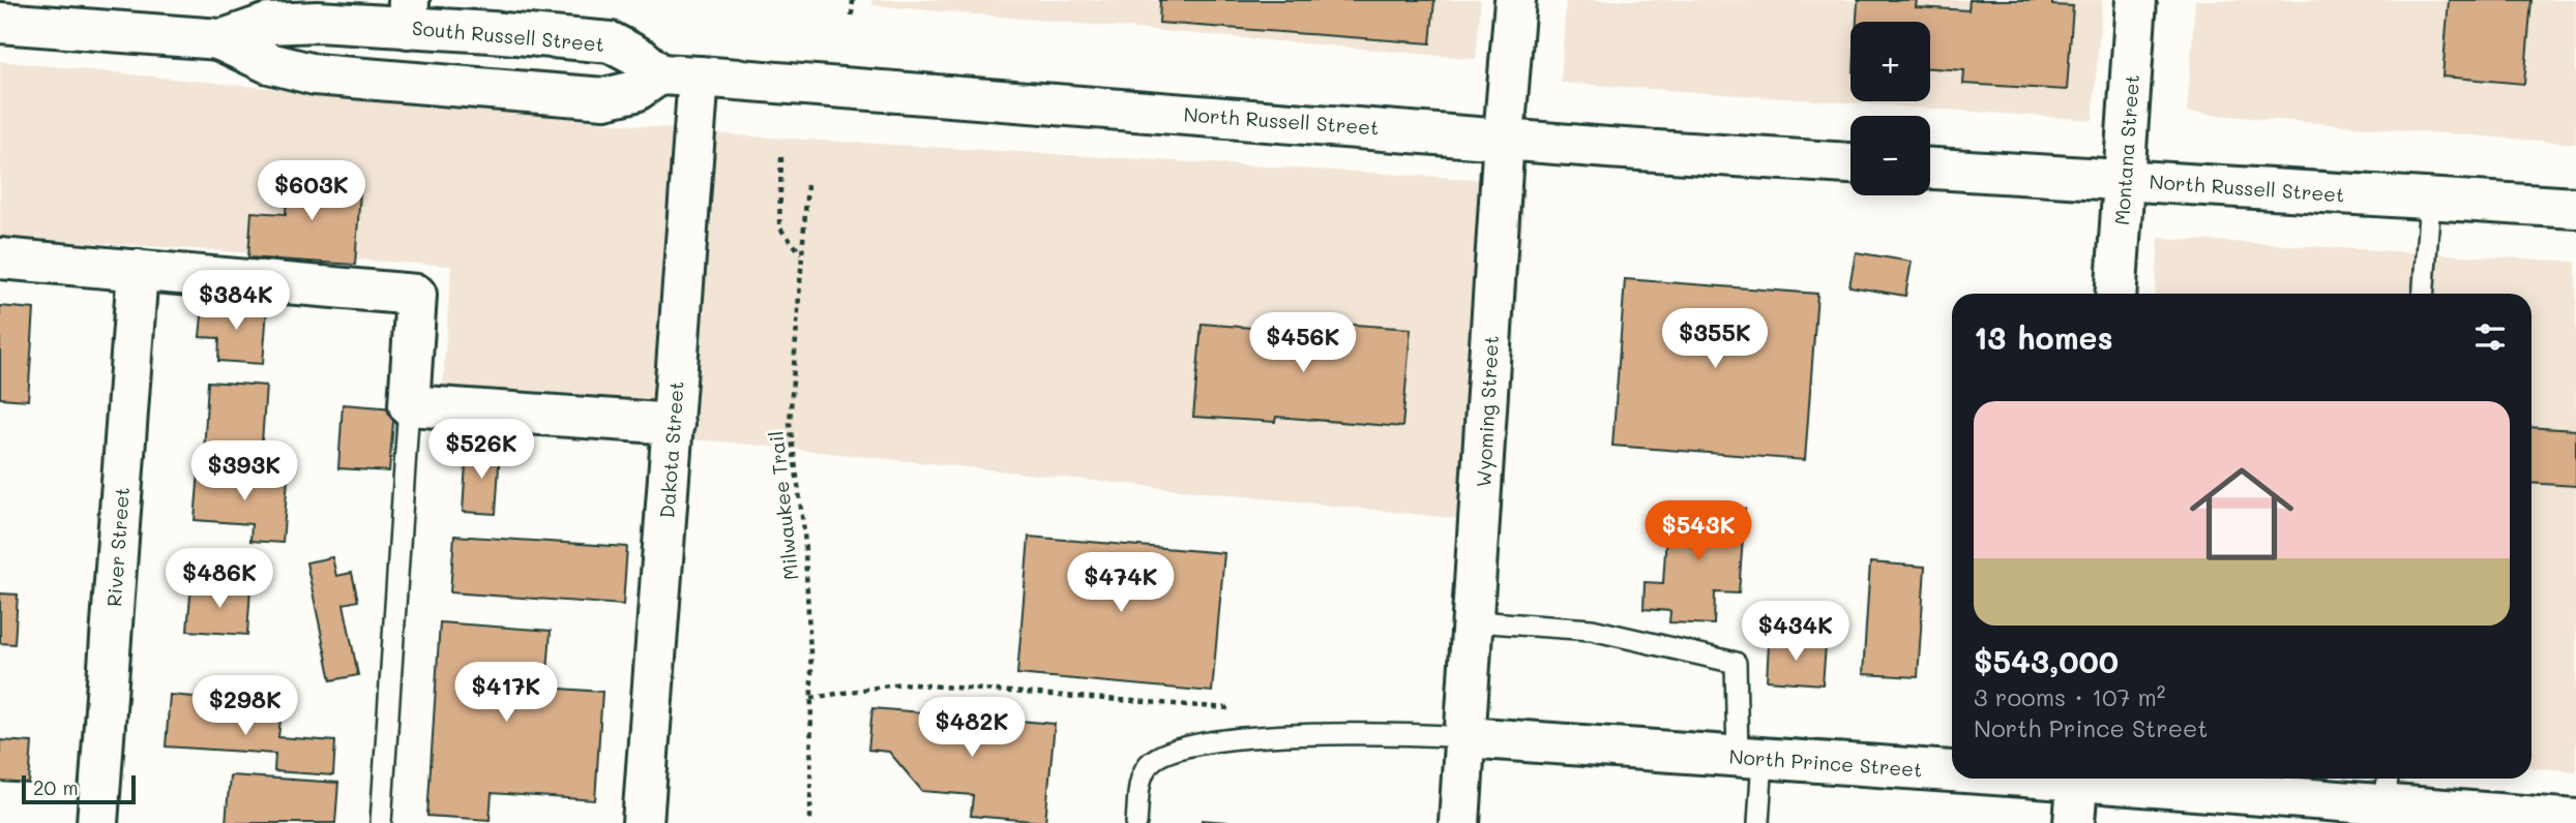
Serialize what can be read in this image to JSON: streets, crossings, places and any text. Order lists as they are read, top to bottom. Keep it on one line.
{"streets":{"street":["South Russell Street","North Russell Street","Montana Street","Wyoming Street","Dakota Street","River Street","North Prince Street"],"path":["Milwaukee Trail"]},"crossings":[["North Russell Street","Montana Street"],["North Russell Street","Wyoming Street"],["North Russell Street","Dakota Street"],["Wyoming Street","North Prince Street"]],"scale_bar":"20 m","page":{"map_buttons":["+","−"],"price":["$603K","$384K","$355K","$456K","$526K","$393K","$543K","$486K","$474K","$434K","$417K","$298K","$482K"],"heading":"13 homes","list":[{"name":"$543,000","note":"3 rooms · 107 m² · North Prince Street"}],"scale":"20 m"}}
